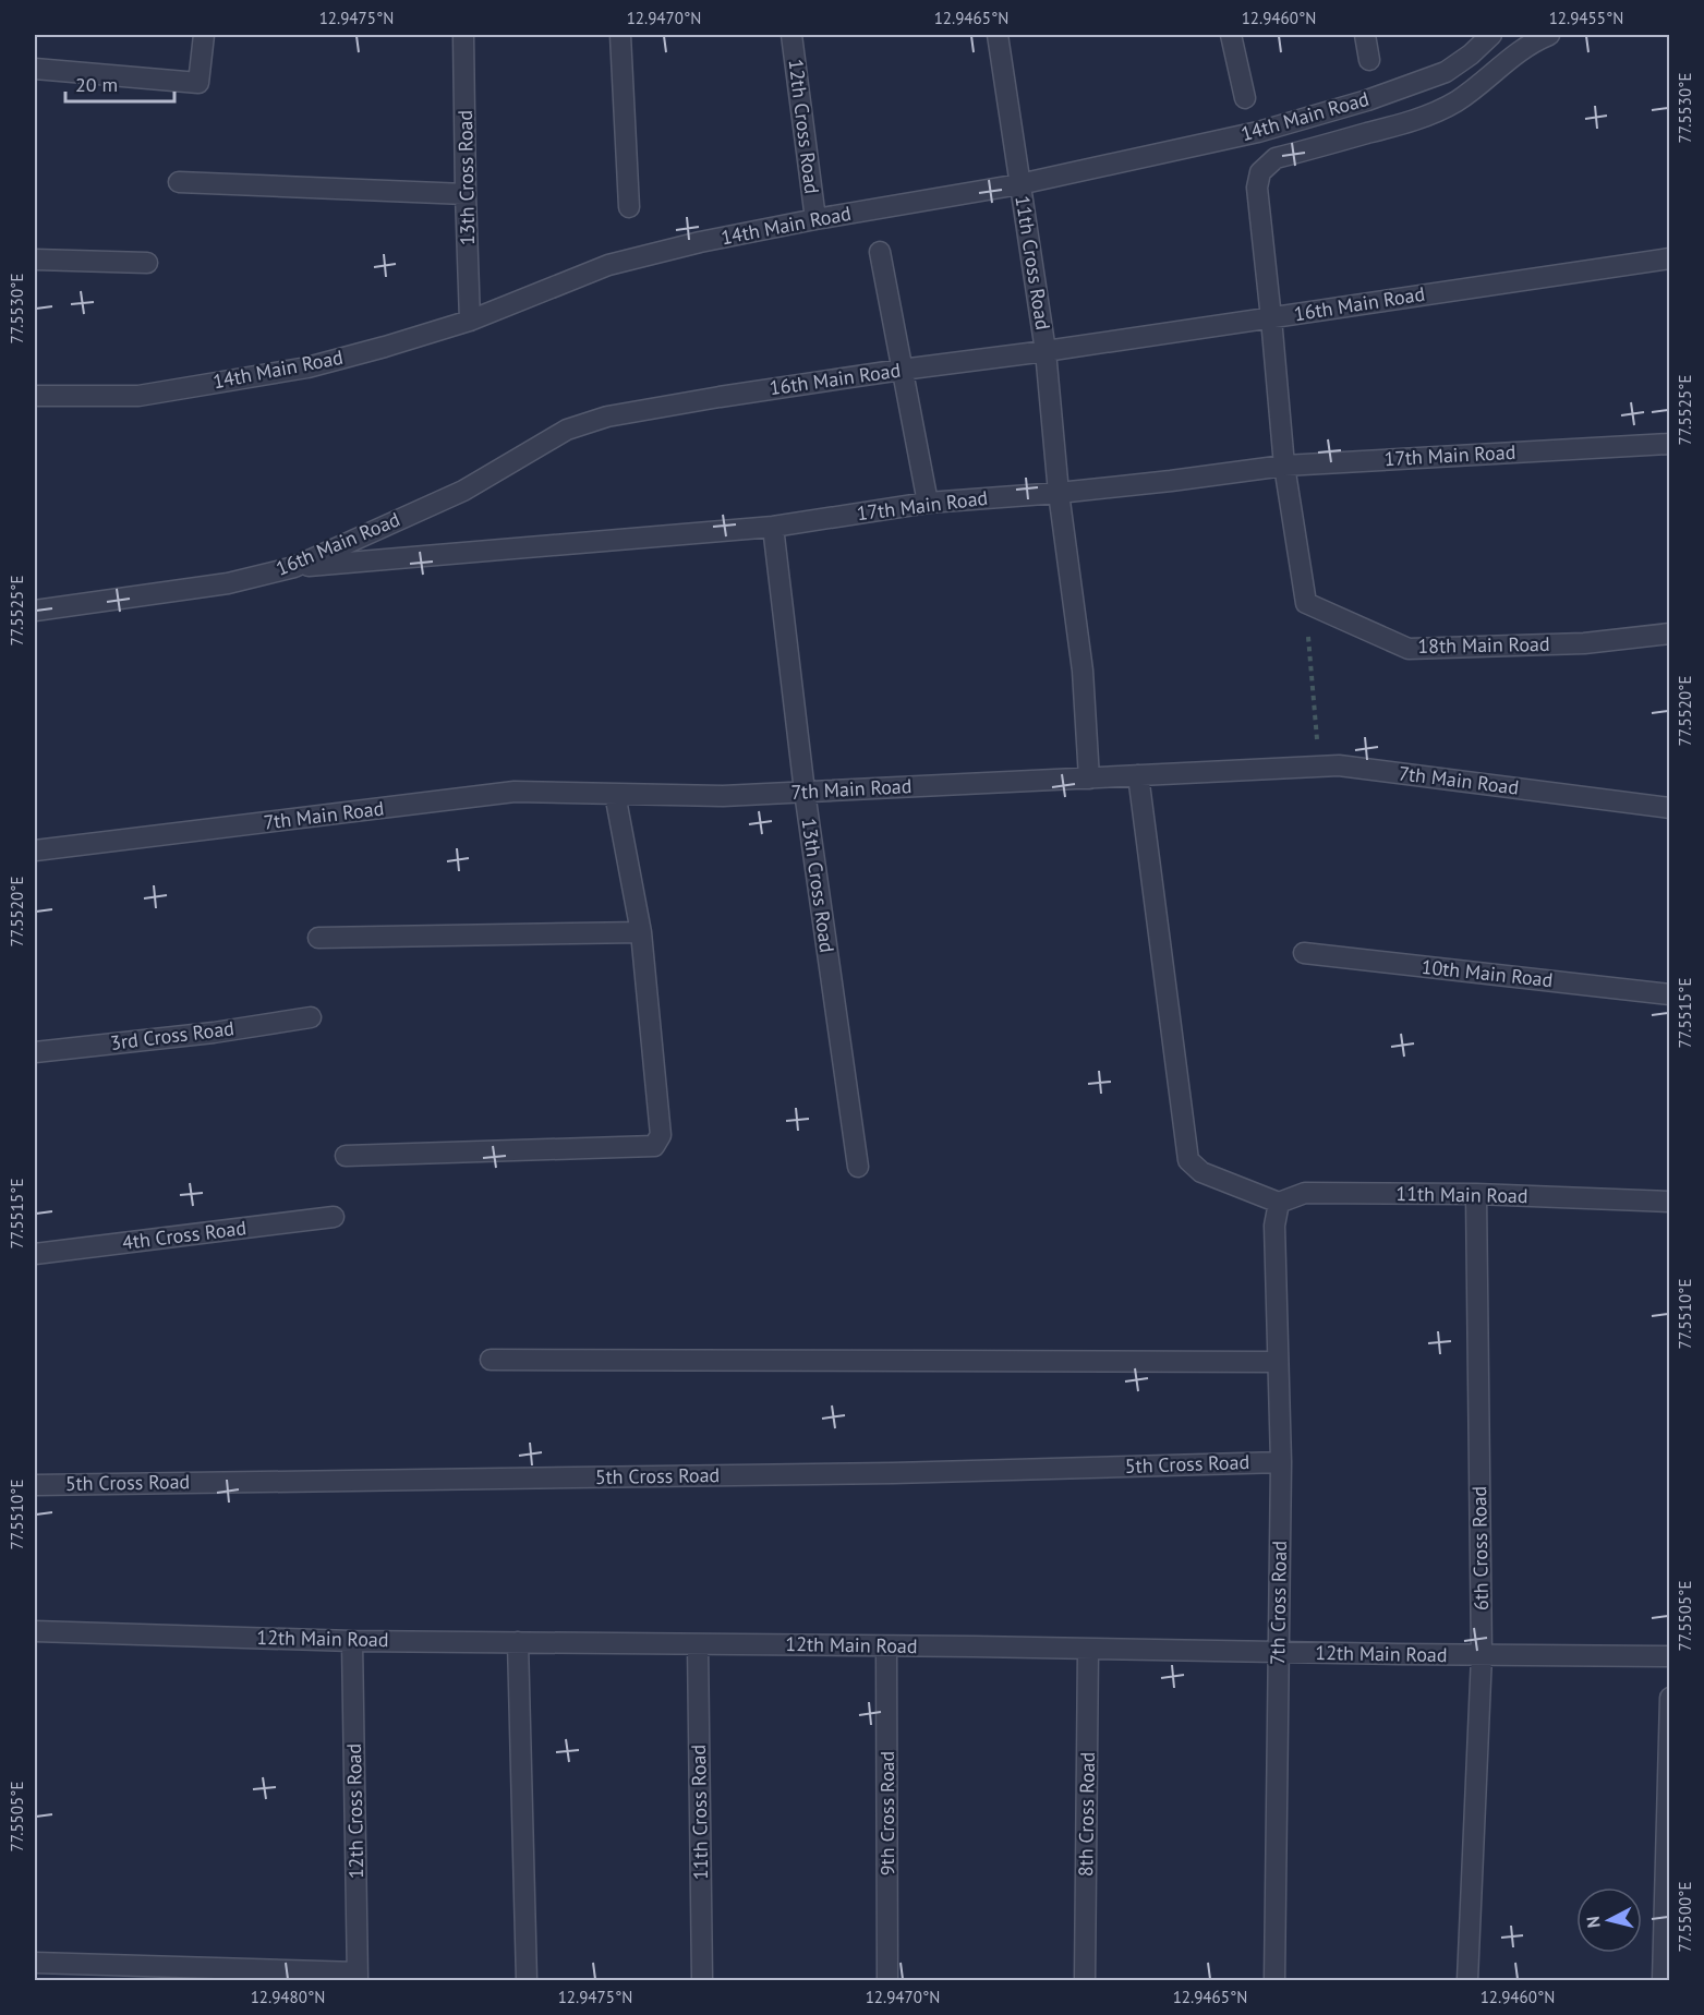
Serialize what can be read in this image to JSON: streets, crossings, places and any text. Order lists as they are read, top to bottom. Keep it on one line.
{"streets":{"street":["14th Main Road","12th Cross Road","13th Cross Road","11th Cross Road","16th Main Road","17th Main Road","18th Main Road","7th Main Road","10th Main Road","3rd Cross Road","11th Main Road","4th Cross Road","5th Cross Road","6th Cross Road","7th Cross Road","12th Main Road","9th Cross Road","8th Cross Road"]},"crossings":[["14th Main Road","12th Cross Road"],["14th Main Road","13th Cross Road"],["14th Main Road","11th Cross Road"],["12th Cross Road","12th Main Road"],["13th Cross Road","17th Main Road"],["13th Cross Road","7th Main Road"],["11th Cross Road","16th Main Road"],["11th Cross Road","17th Main Road"],["11th Cross Road","7th Main Road"],["11th Cross Road","12th Main Road"],["16th Main Road","17th Main Road"],["11th Main Road","6th Cross Road"],["11th Main Road","7th Cross Road"],["5th Cross Road","7th Cross Road"],["6th Cross Road","12th Main Road"],["7th Cross Road","12th Main Road"],["12th Main Road","9th Cross Road"],["12th Main Road","8th Cross Road"]],"scale_bar":"20 m","north":"left","coordinates":["12.9475°N","12.9470°N","12.9465°N","12.9460°N","12.9455°N","77.5530°E","77.5525°E","77.5520°E","77.5515°E","77.5510°E","77.5505°E","77.5500°E","12.9480°N"]}
